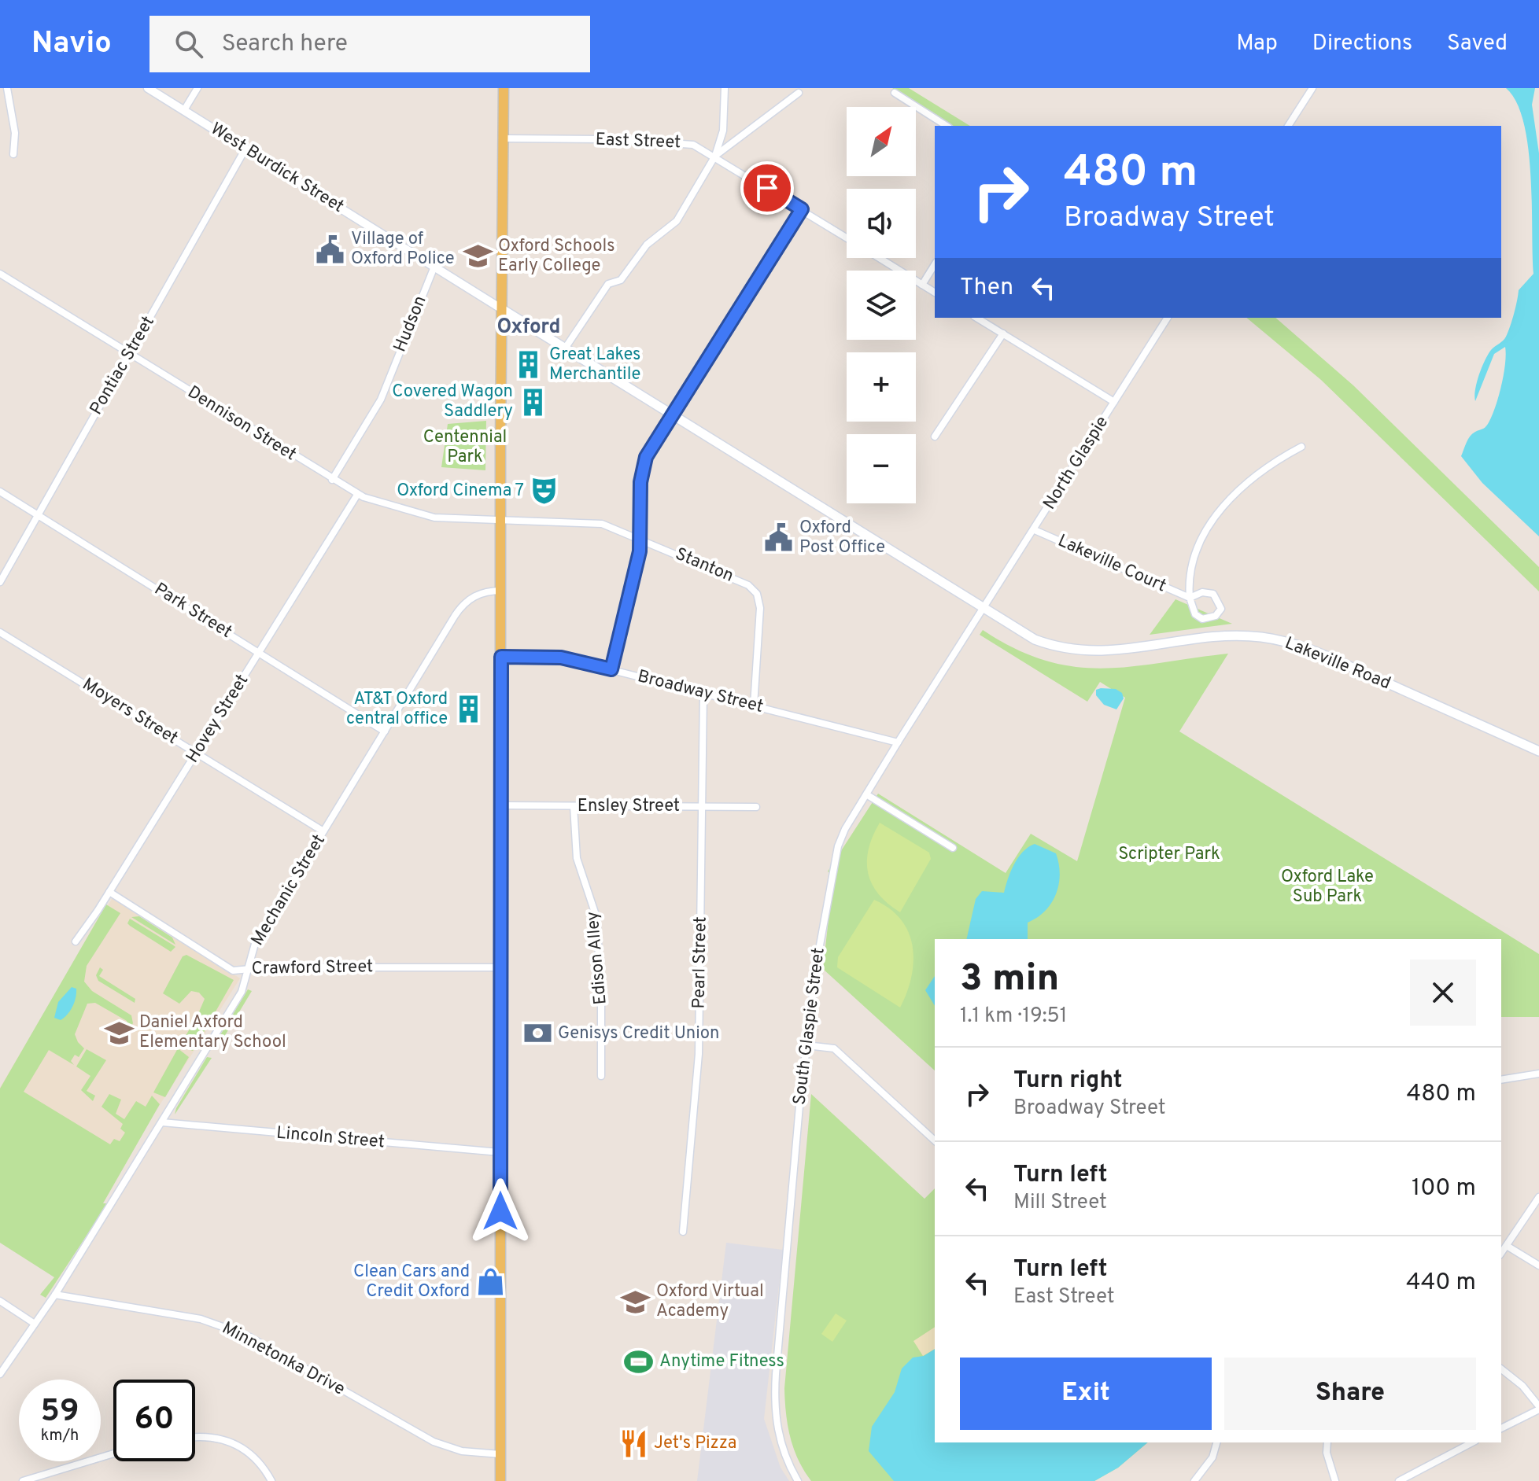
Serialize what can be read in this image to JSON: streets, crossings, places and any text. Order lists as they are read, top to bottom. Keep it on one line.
{"streets":{"main road":["Lakeville Road"],"street":["East Street","West Burdick Street","Hudson","Pontiac Street","Dennison Street","North Glaspie","Lakeville Court","Stanton","Park Street","Broadway Street","Moyers Street","Hovey Street","Ensley Street","Mechanic Street","Edison Alley","Pearl Street","Crawford Street","South Glaspie Street","Lincoln Street","Minnetonka Drive"]},"crossings":[["West Burdick Street","Hudson"],["West Burdick Street","Pontiac Street"],["West Burdick Street","Lakeville Road"],["Hudson","Dennison Street"],["Pontiac Street","Dennison Street"],["Pontiac Street","Park Street"],["Dennison Street","Stanton"],["Dennison Street","Hovey Street"],["North Glaspie","Lakeville Court"],["North Glaspie","Lakeville Road"],["North Glaspie","South Glaspie Street"],["Stanton","Broadway Street"],["Park Street","Hovey Street"],["Park Street","Mechanic Street"],["Lakeville Road","South Glaspie Street"],["Broadway Street","Pearl Street"],["Broadway Street","South Glaspie Street"],["Moyers Street","Hovey Street"],["Moyers Street","Mechanic Street"],["Hovey Street","Crawford Street"],["Ensley Street","Edison Alley"],["Ensley Street","Pearl Street"],["Mechanic Street","Crawford Street"],["Mechanic Street","Lincoln Street"],["Mechanic Street","Minnetonka Drive"]],"districts":["Oxford"],"parks":["Centennial Park","Scripter Park","Oxford Lake Sub Park"],"places":{"public building":["Village of Oxford Police","Oxford Post Office"],"school or university":["Oxford Schools Early College","Daniel Axford Elementary School","Oxford Virtual Academy"],"building":["Great Lakes Merchantile","Covered Wagon Saddlery","AT&T Oxford central office"],"theatre":["Oxford Cinema 7"],"bank":["Genisys Credit Union"],"shop":["Clean Cars and Credit Oxford"],"sports":["Anytime Fitness"],"restaurant":["Jet's Pizza"]},"north":"top right","page":{"header":"Navio","search":"Search here","nav":["Map","Directions","Saved"],"map_buttons":["+","−"],"turn":["480 m","Broadway Street"],"then":"Then","heading":["3 min","1.1 km · 19:51"],"list":[{"name":"Turn right","note":"Broadway Street","value":"480 m"},{"name":"Turn left","note":"Mill Street","value":"100 m"},{"name":"Turn left","note":"East Street","value":"440 m"}],"buttons":["Exit","Share"],"speed":"59 km/h","limit":"60"}}
